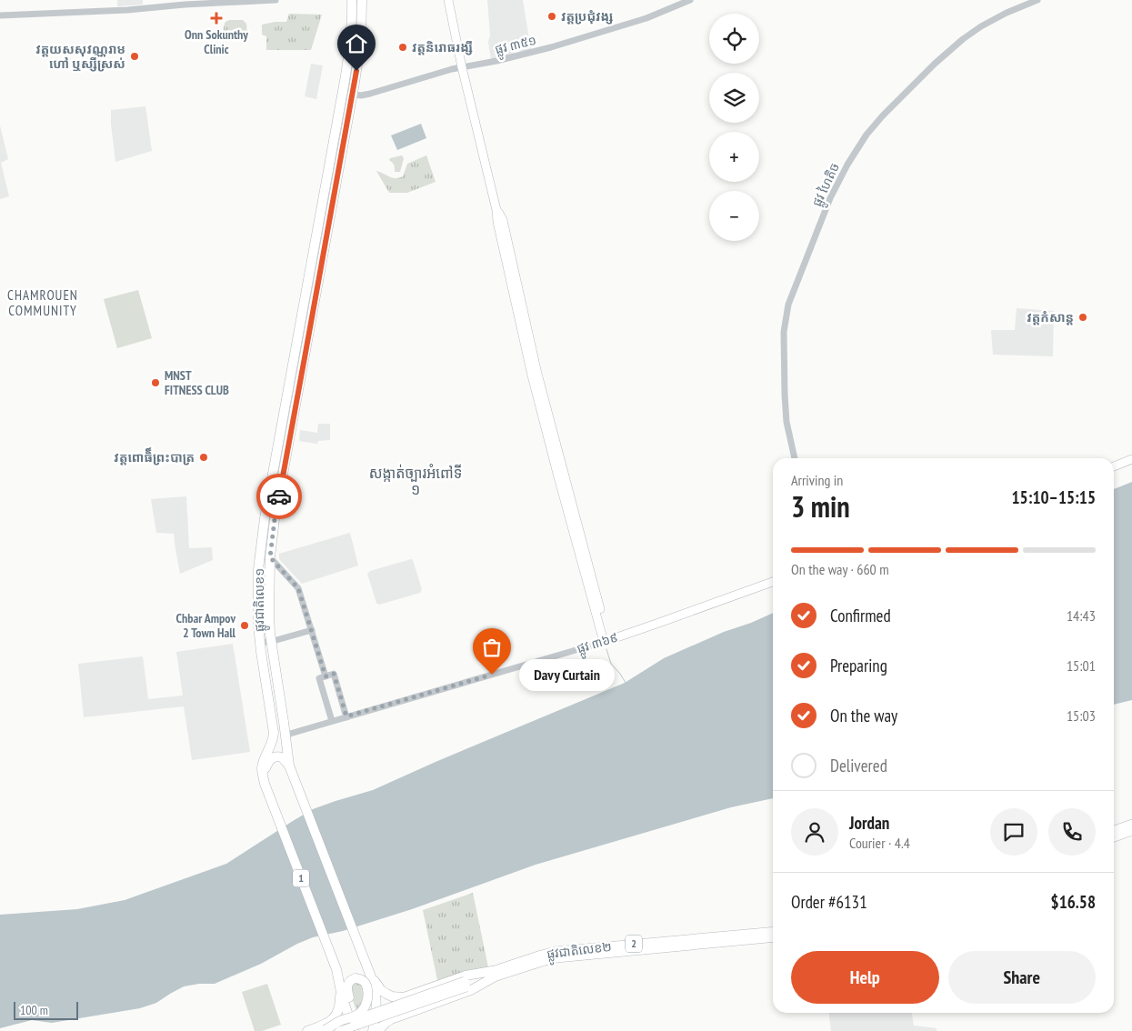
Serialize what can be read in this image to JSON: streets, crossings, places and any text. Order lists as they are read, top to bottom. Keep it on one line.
{"streets":{"highway":["ផ្លូវជាតិលេខ១","1"],"main road":["ផ្លូវ ៣៦៩","2","ផ្លូវជាតិលេខ២"],"street":["ផ្លូវ ៣៥១","ផ្លូវ ហៃតិច"]},"crossings":[["ផ្លូវ ៣៥១","ផ្លូវជាតិលេខ១"],["ផ្លូវជាតិលេខ១","ផ្លូវ ៣៦៩"],["ផ្លូវជាតិលេខ១","1"],["2","ផ្លូវជាតិលេខ២"]],"districts":["CHAMROUEN COMMUNITY","សង្កាត់ច្បារអំពៅទី ១"],"places":{"other":["វត្តប្រជុំវង្ស","វត្តនិរោធរង្សី","វត្តយសសុវណ្ណរាម ហៅ ឬស្សីស្រស់","វត្តកំសាន្ត","MNST FITNESS CLUB","វត្តពោធិ៏ព្រះបាត្រ","Chbar Ampov 2 Town Hall","Davy Curtain"],"health":["Onn Sokunthy Clinic"]},"scale_bar":"100 m","page":{"map_buttons":["+","−"],"heading":["3 min","Arriving in","15:10–15:15"],"panel":["Jordan","Courier · 4.4","Order #6131","$16.58"],"bar":"On the way · 660 m","list":[["Confirmed","14:43"],["Preparing","15:01"],["On the way","15:03"],"Delivered"],"bubble":"Davy Curtain","buttons":["Help","Share"],"scale":"100 m"}}
